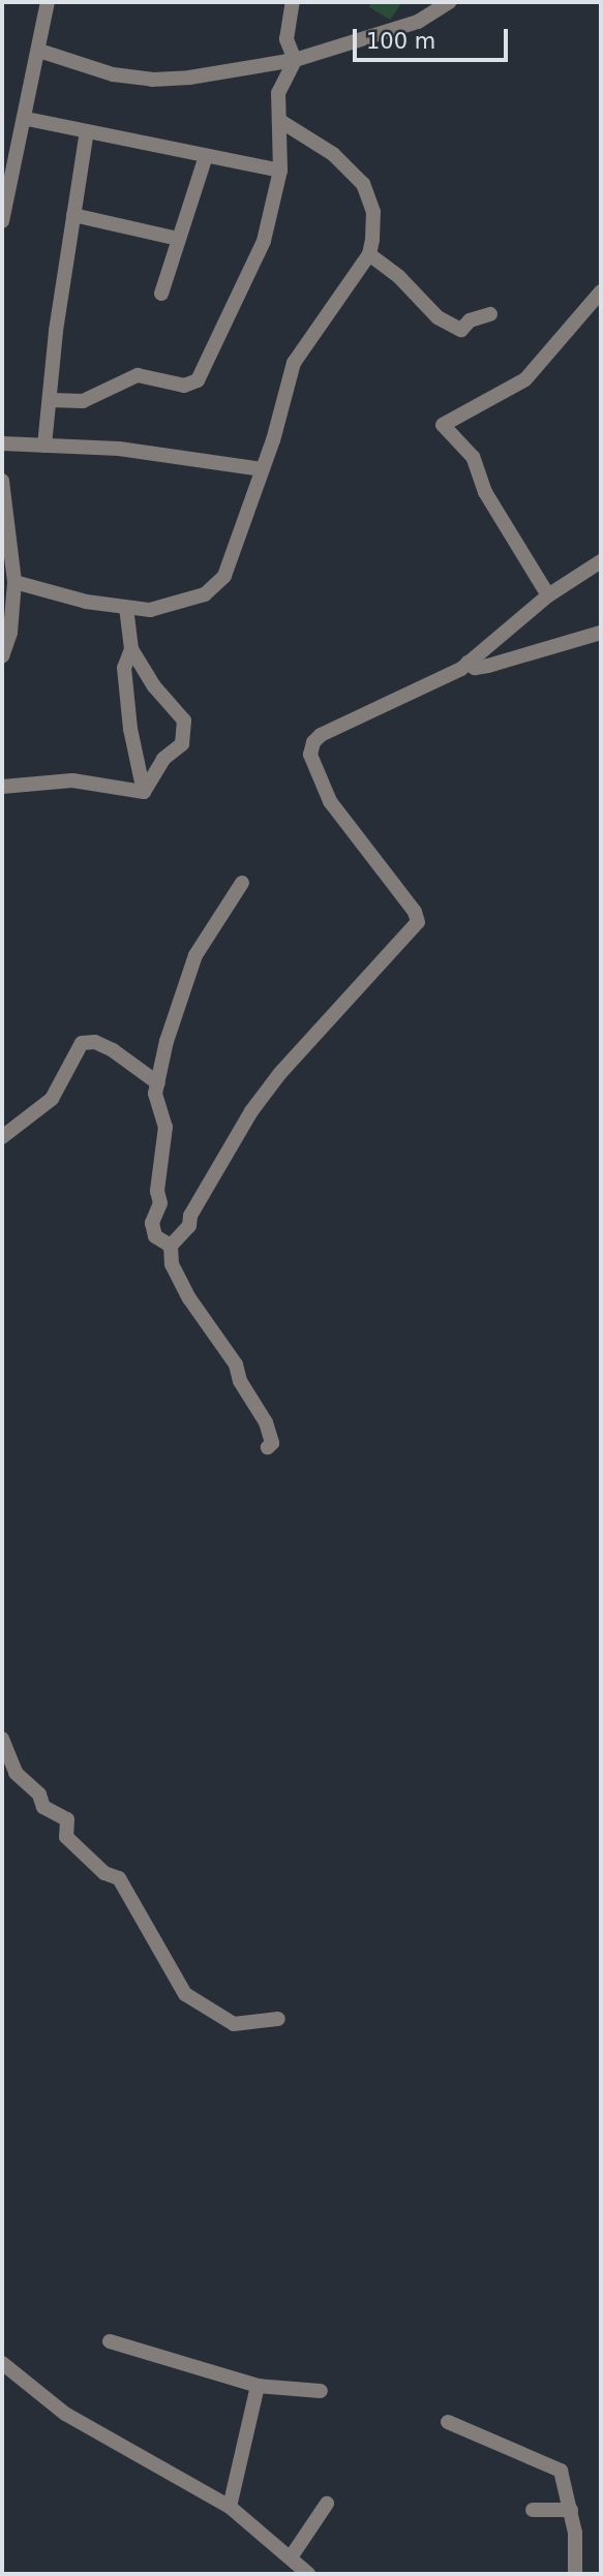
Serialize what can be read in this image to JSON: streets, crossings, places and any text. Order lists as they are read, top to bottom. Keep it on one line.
{"scale_bar":"100 m"}
